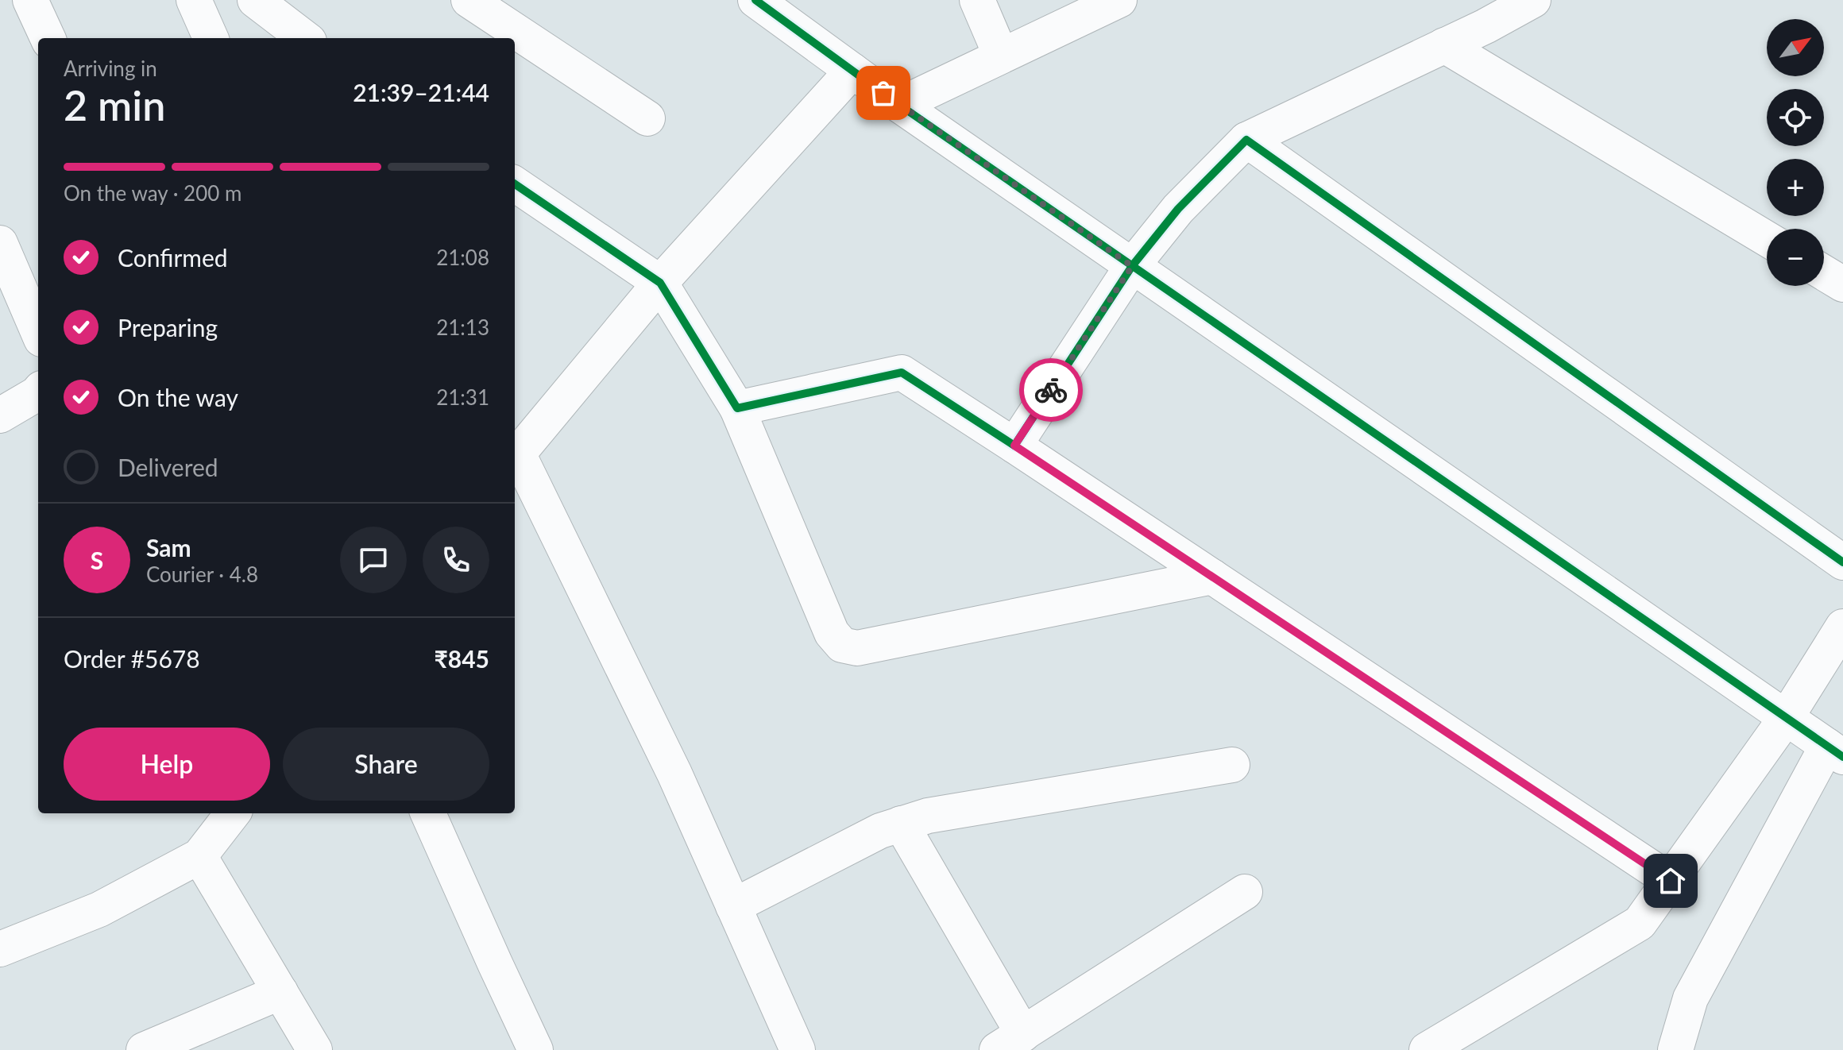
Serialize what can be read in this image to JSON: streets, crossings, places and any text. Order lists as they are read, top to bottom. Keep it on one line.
{"north":"top right","page":{"map_buttons":["+","−"],"heading":["2 min","Arriving in","21:39–21:44"],"panel":["Sam","Courier · 4.8","Order #5678","₹845"],"bar":"On the way · 200 m","list":[["Confirmed","21:08"],["Preparing","21:13"],["On the way","21:31"],"Delivered"],"round":"S","buttons":["Help","Share"]}}
